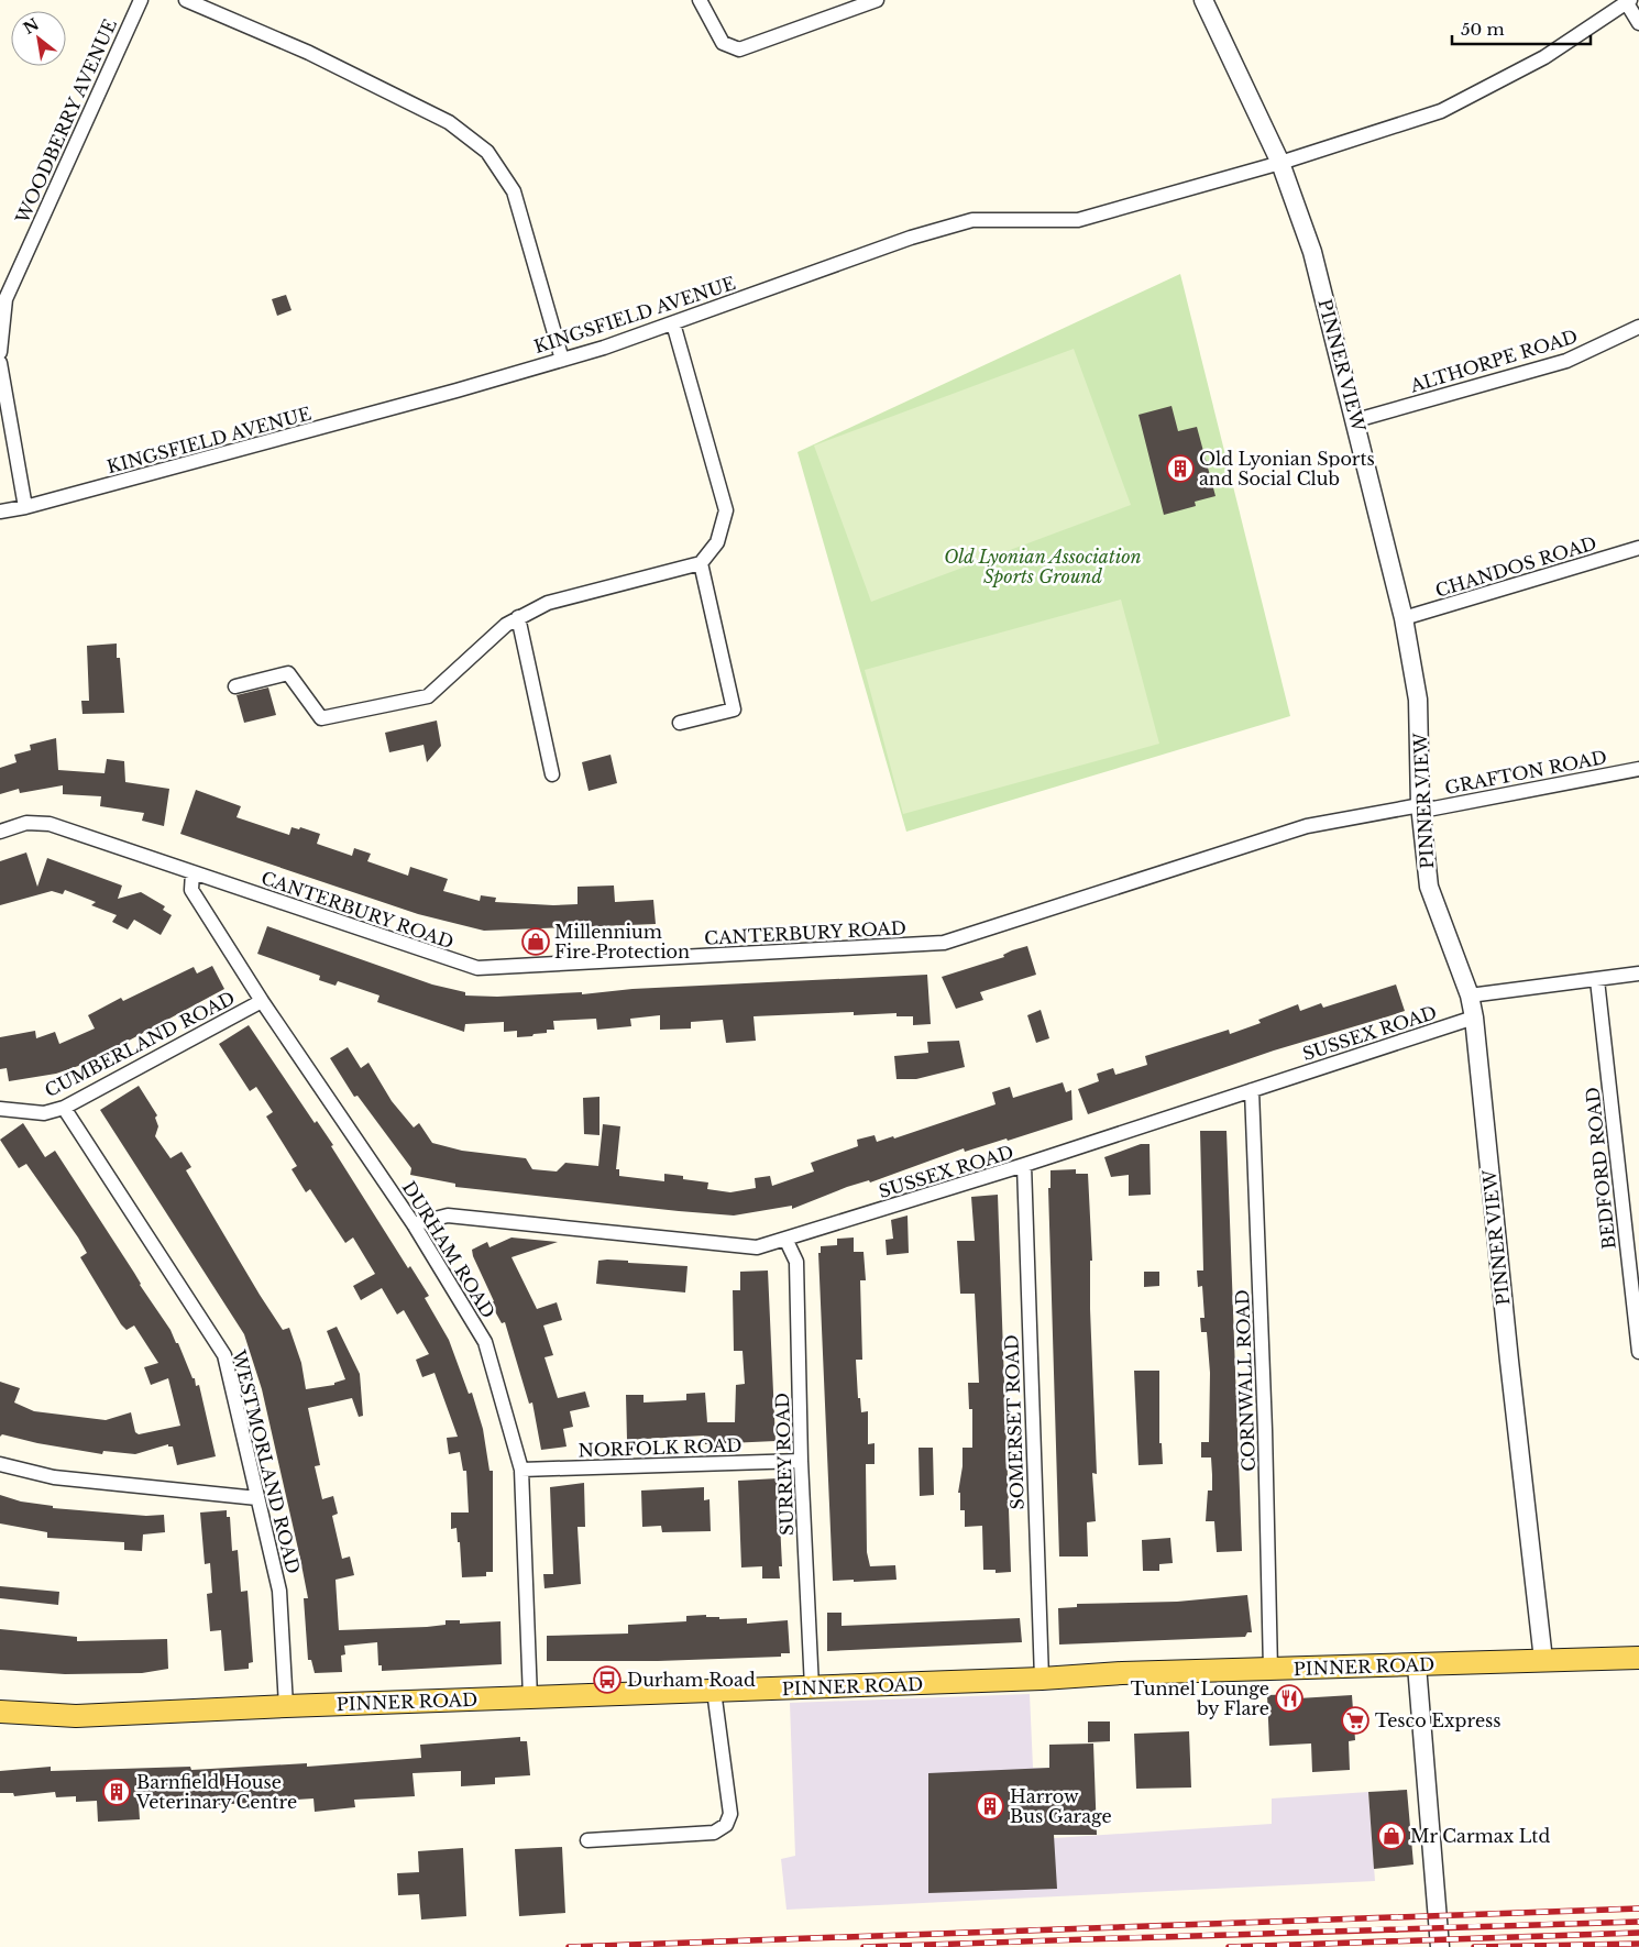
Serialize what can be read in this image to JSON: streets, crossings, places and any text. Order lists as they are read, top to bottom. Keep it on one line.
{"streets":{"main road":["PINNER ROAD"],"street":["WOODBERRY AVENUE","KINGSFIELD AVENUE","ALTHORPE ROAD","PINNER VIEW","CHANDOS ROAD","GRAFTON ROAD","CANTERBURY ROAD","SUSSEX ROAD","CUMBERLAND ROAD","BEDFORD ROAD","DURHAM ROAD","CORNWALL ROAD","SOMERSET ROAD","NORFOLK ROAD","WESTMORLAND ROAD","SURREY ROAD"]},"crossings":[["KINGSFIELD AVENUE","PINNER VIEW"],["ALTHORPE ROAD","PINNER VIEW"],["PINNER VIEW","CHANDOS ROAD"],["PINNER VIEW","GRAFTON ROAD"],["PINNER VIEW","CANTERBURY ROAD"],["PINNER VIEW","SUSSEX ROAD"],["PINNER VIEW","PINNER ROAD"],["GRAFTON ROAD","CANTERBURY ROAD"],["CANTERBURY ROAD","DURHAM ROAD"],["SUSSEX ROAD","DURHAM ROAD"],["SUSSEX ROAD","CORNWALL ROAD"],["SUSSEX ROAD","SOMERSET ROAD"],["SUSSEX ROAD","SURREY ROAD"],["CUMBERLAND ROAD","DURHAM ROAD"],["CUMBERLAND ROAD","WESTMORLAND ROAD"],["DURHAM ROAD","NORFOLK ROAD"],["DURHAM ROAD","PINNER ROAD"],["CORNWALL ROAD","PINNER ROAD"],["SOMERSET ROAD","PINNER ROAD"],["NORFOLK ROAD","SURREY ROAD"],["WESTMORLAND ROAD","PINNER ROAD"],["SURREY ROAD","PINNER ROAD"]],"parks":["Old Lyonian Association Sports Ground"],"places":{"building":["Old Lyonian Sports and Social Club","Barnfield House Veterinary Centre","Harrow Bus Garage"],"shop":["Millennium Fire Protection","Mr Carmax Ltd"],"bus stop":["Durham Road"],"restaurant":["Tunnel Lounge by Flare"],"supermarket":["Tesco Express"]},"scale_bar":"50 m","north":"top left"}
